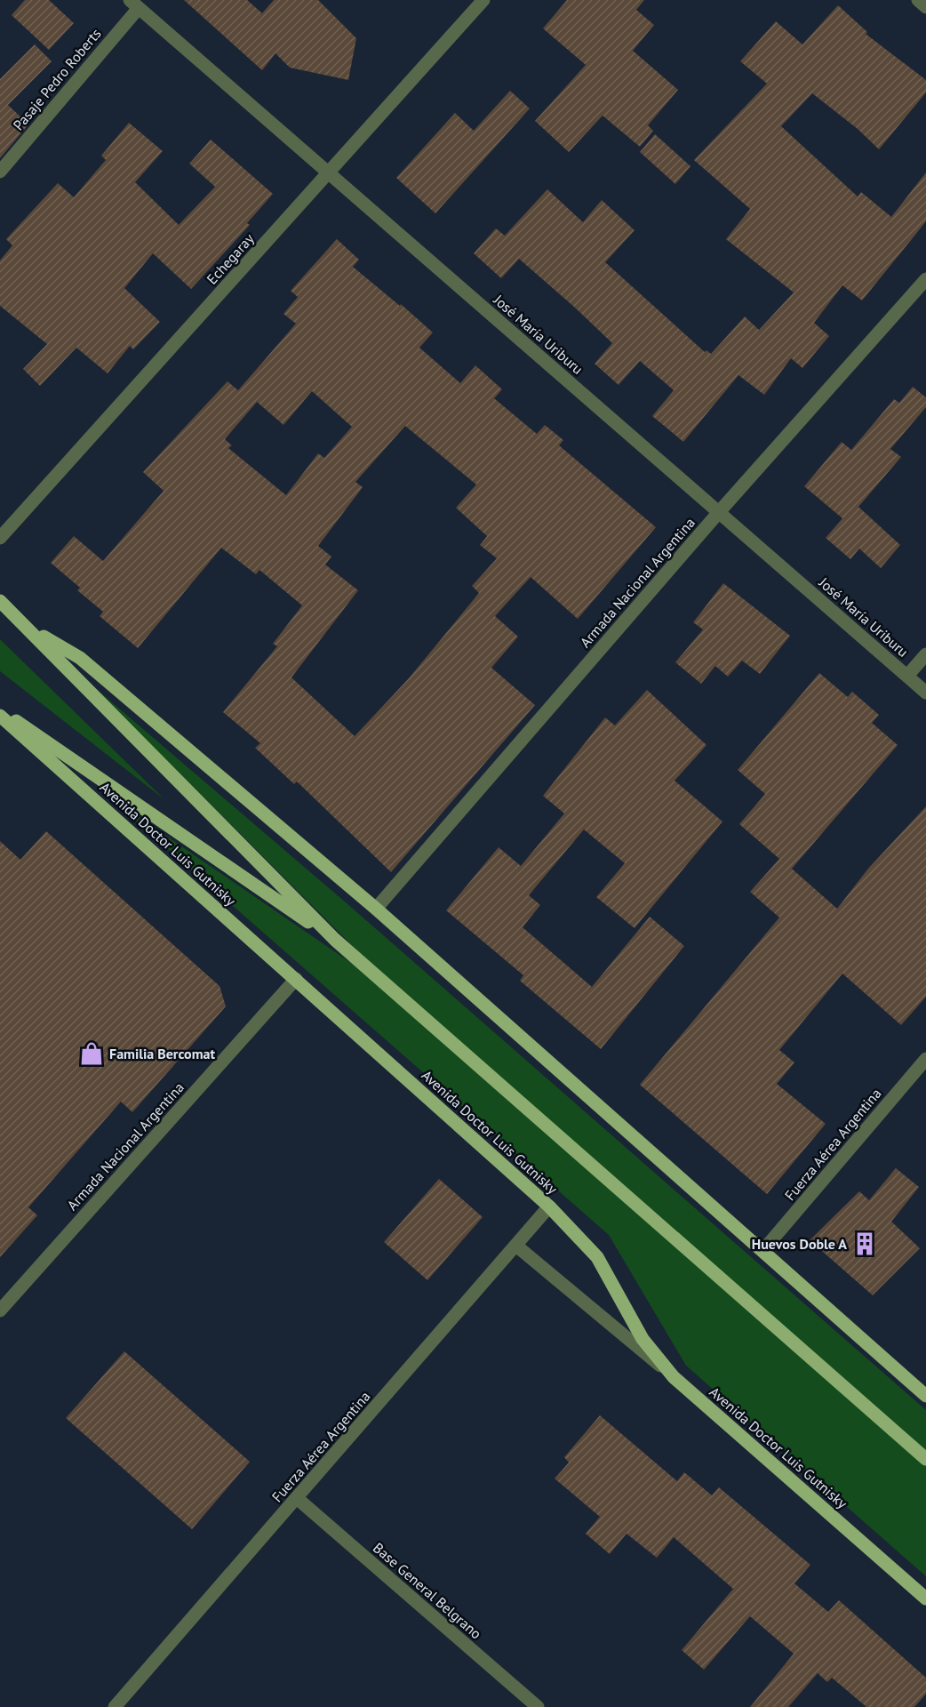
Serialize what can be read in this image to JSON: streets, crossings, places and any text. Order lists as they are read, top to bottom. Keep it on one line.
{"streets":{"main road":["Avenida Doctor Luis Gutnisky"],"street":["Pasaje Pedro Roberts","Echegaray","José María Uriburu","Armada Nacional Argentina","Fuerza Aérea Argentina","Base General Belgrano"]},"crossings":[["Pasaje Pedro Roberts","José María Uriburu"],["Echegaray","José María Uriburu"],["José María Uriburu","Armada Nacional Argentina"],["Armada Nacional Argentina","Avenida Doctor Luis Gutnisky"],["Avenida Doctor Luis Gutnisky","Fuerza Aérea Argentina"],["Fuerza Aérea Argentina","Base General Belgrano"]],"places":{"shop":["Familia Bercomat"],"building":["Huevos Doble A"]}}
